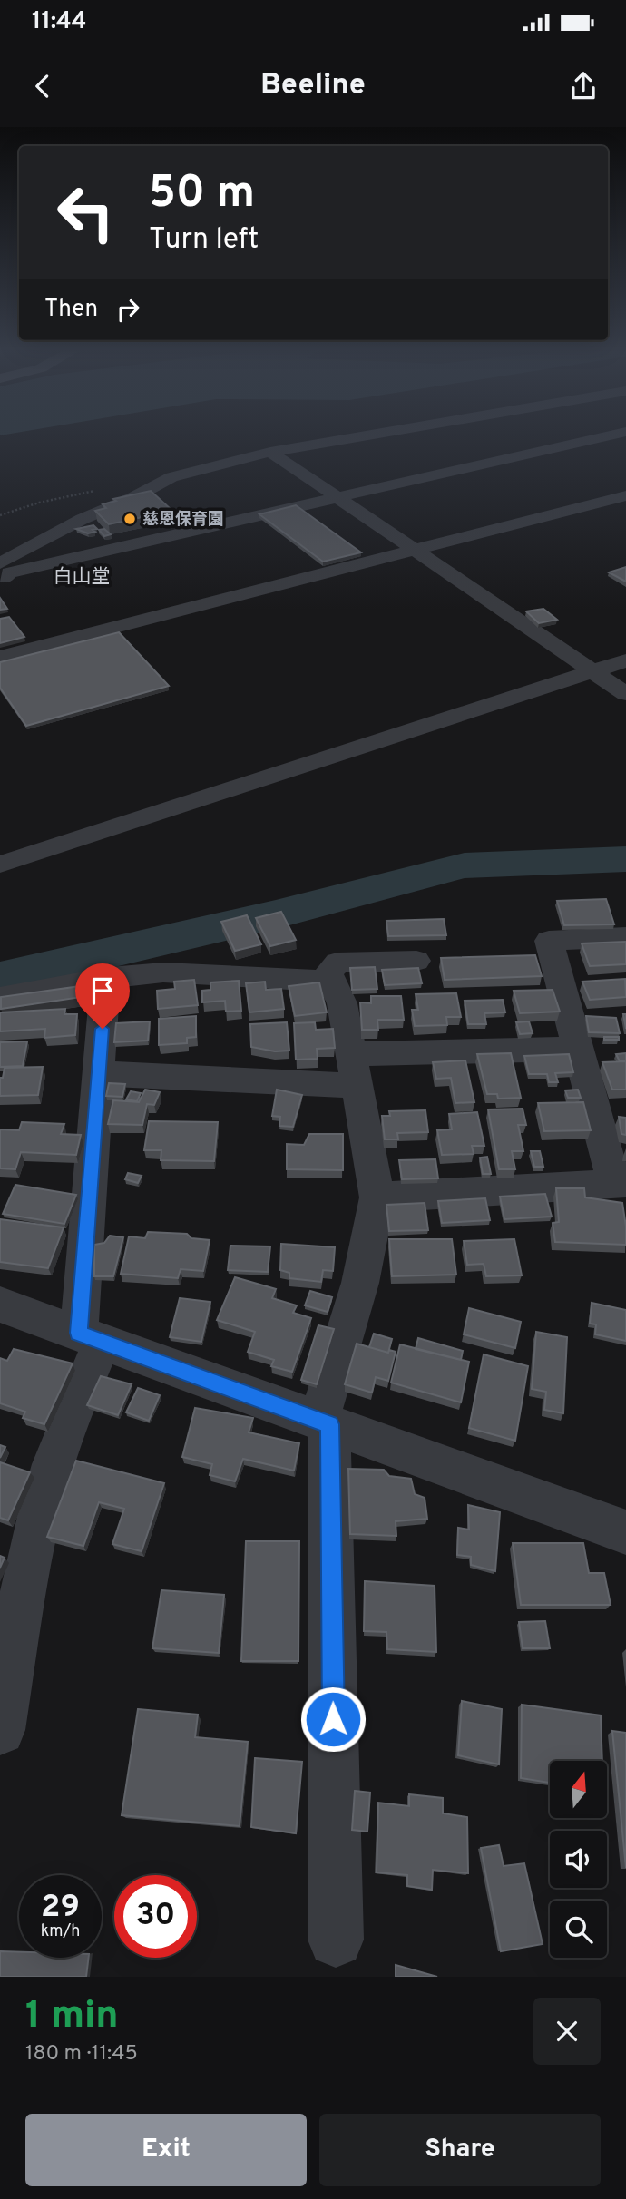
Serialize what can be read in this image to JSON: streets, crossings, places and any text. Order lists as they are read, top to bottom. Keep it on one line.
{"districts":["白山堂"],"places":["慈恩保育園"],"north":"top","page":{"status":"11:44","header":"Beeline","turn":["50 m","Turn left"],"then":"Then","speed":"29 km/h","limit":"30","heading":["1 min","180 m · 11:45"],"buttons":["Exit","Share"]}}
